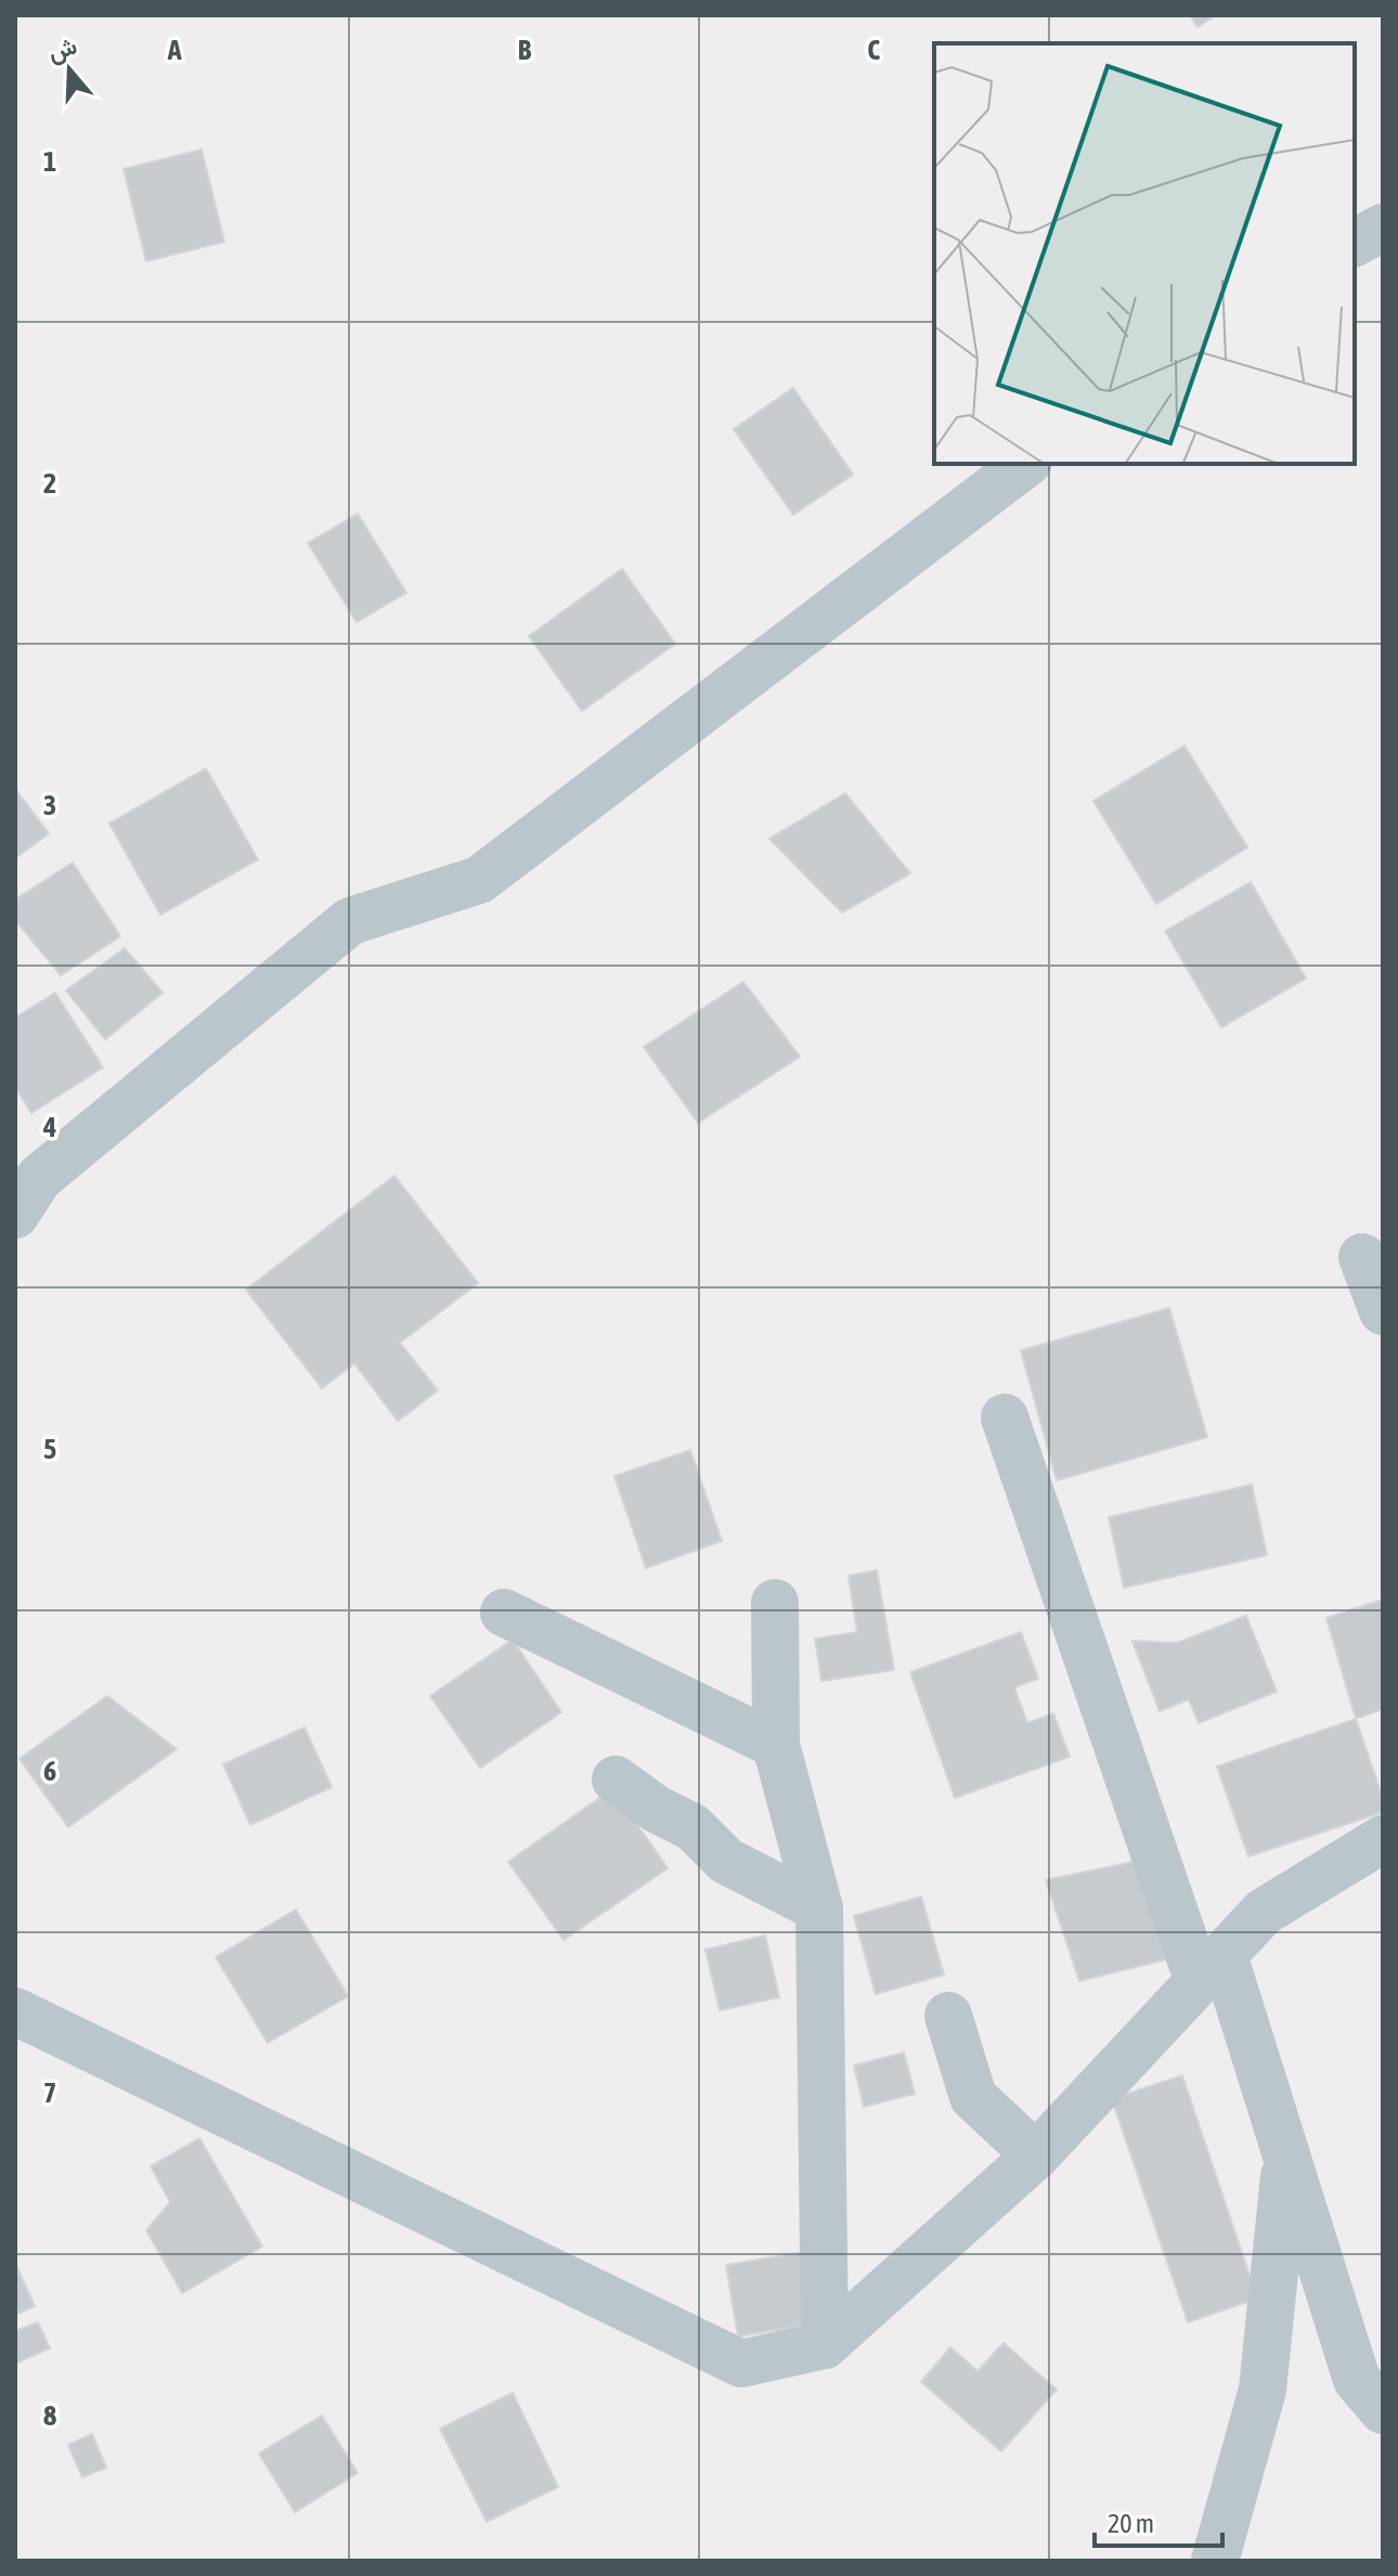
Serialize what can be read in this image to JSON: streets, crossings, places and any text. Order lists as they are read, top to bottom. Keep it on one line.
{"scale_bar":"20 m","north":"top","grid":{"columns":["A","B","C"],"rows":["1","2","3","4","5","6","7","8"]}}
